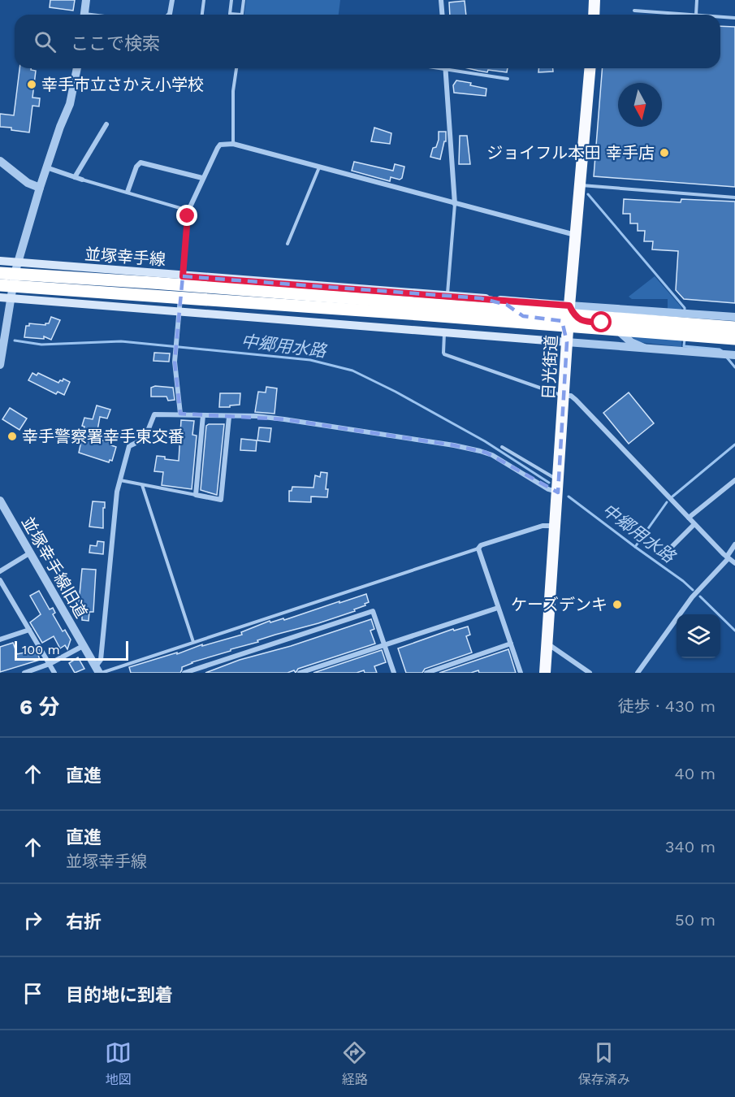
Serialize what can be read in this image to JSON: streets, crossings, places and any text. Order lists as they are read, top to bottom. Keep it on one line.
{"streets":{"highway":["日光街道"],"main road":["並塚幸手線"],"street":["並塚幸手線旧道"]},"crossings":[["並塚幸手線","日光街道"]],"water":["中郷用水路"],"places":["幸手市立さかえ小学校","ジョイフル本田 幸手店","幸手警察署幸手東交番","ケーズデンキ"],"scale_bar":"100 m","north":"bottom","page":{"search":"ここで検索","scale":"100 m","heading":["6 分","徒歩 · 430 m"],"list":[["直進","40 m"],["直進","並塚幸手線","340 m"],["右折","50 m"],"目的地に到着"],"nav":["地図","経路","保存済み"]}}
